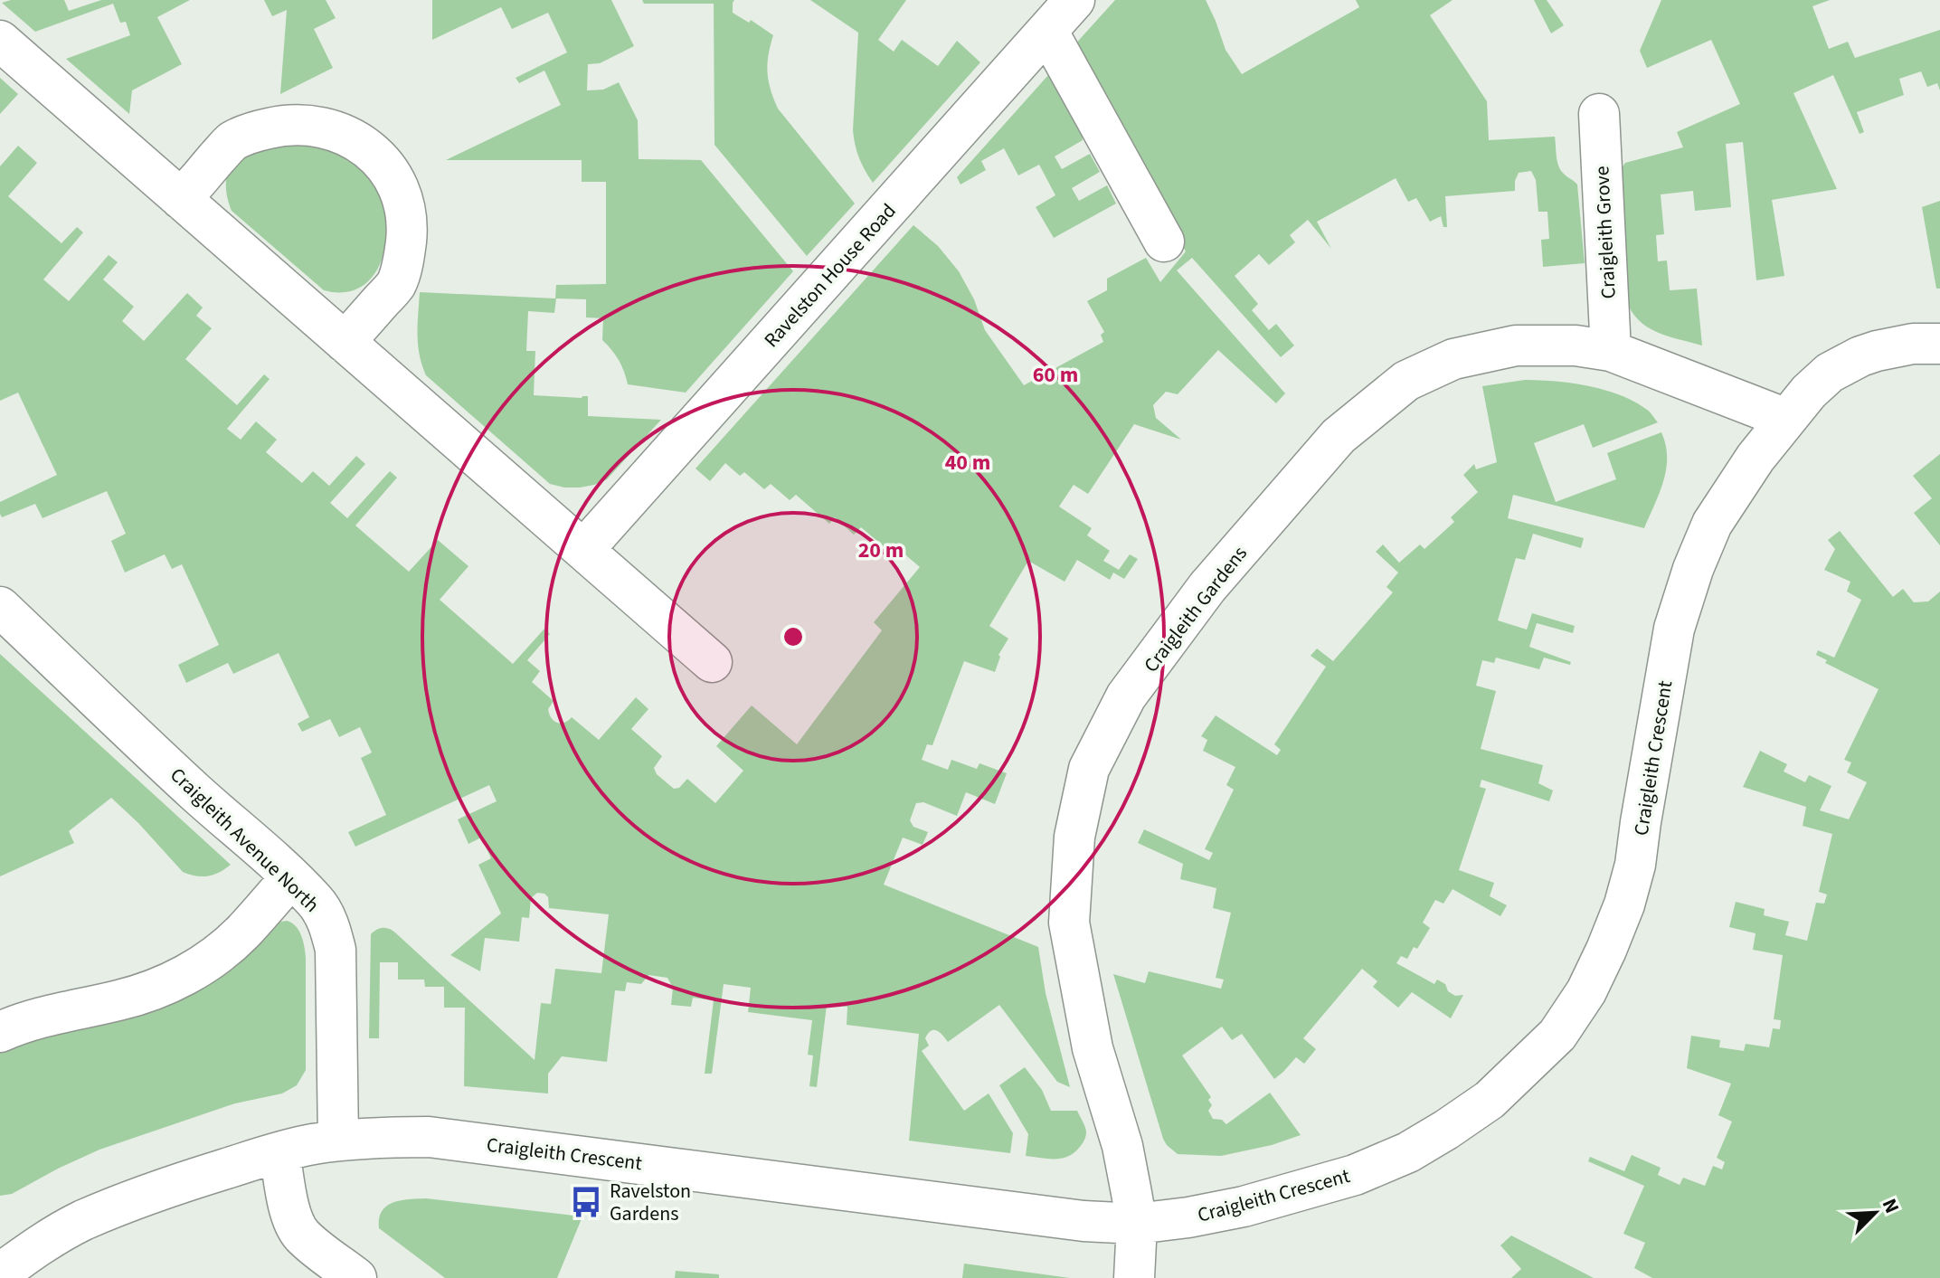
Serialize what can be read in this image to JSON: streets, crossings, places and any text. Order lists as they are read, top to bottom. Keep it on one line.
{"streets":{"street":["Craigleith Grove","Ravelston House Road","Craigleith Gardens","Craigleith Crescent","Craigleith Avenue North"]},"crossings":[["Craigleith Grove","Craigleith Gardens"],["Craigleith Gardens","Craigleith Crescent"],["Craigleith Crescent","Craigleith Avenue North"]],"places":{"bus stop":["Ravelston Gardens"]},"north":"top right","rings":["60 m","40 m","20 m"]}
